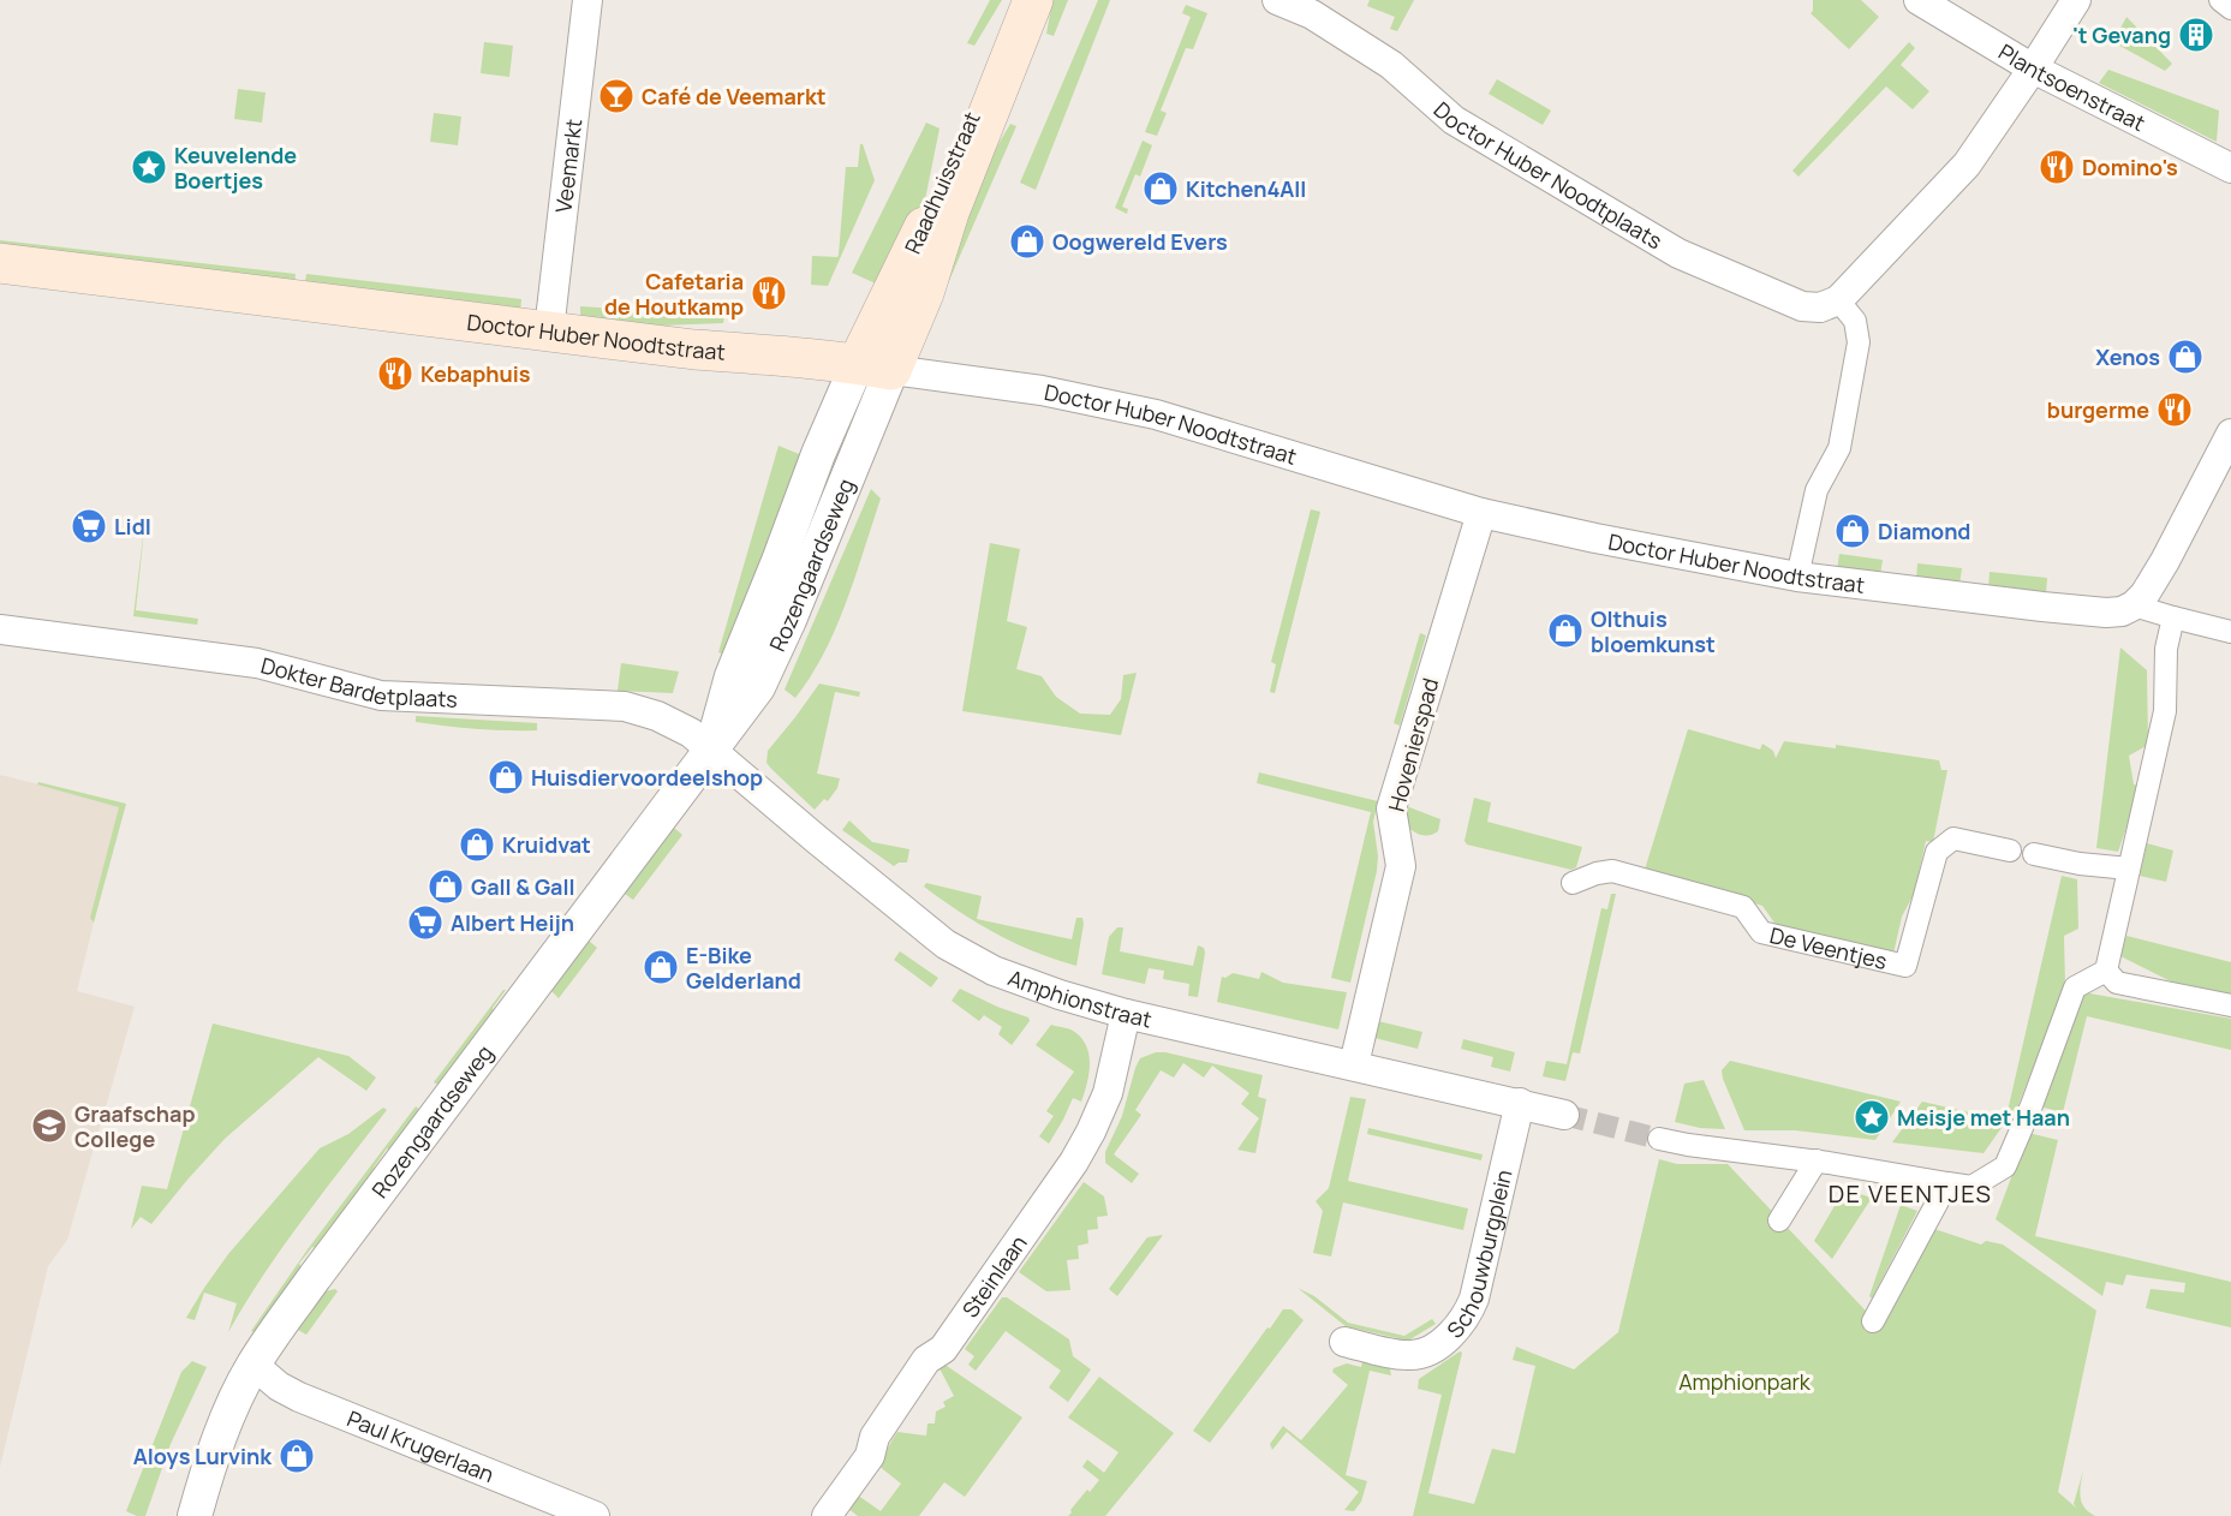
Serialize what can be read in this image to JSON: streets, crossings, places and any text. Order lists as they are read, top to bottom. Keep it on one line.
{"streets":{"main road":["Raadhuisstraat","Doctor Huber Noodtstraat"],"street":["Plantsoenstraat","Veemarkt","Doctor Huber Noodtplaats","Rozengaardseweg","Dokter Bardetplaats","Hovenierspad","De Veentjes","Amphionstraat","Schouwburgplein","Steinlaan","Paul Krugerlaan"]},"crossings":[["Veemarkt","Doctor Huber Noodtstraat"],["Raadhuisstraat","Doctor Huber Noodtstraat"],["Raadhuisstraat","Rozengaardseweg"],["Doctor Huber Noodtstraat","Rozengaardseweg"],["Doctor Huber Noodtstraat","Hovenierspad"],["Rozengaardseweg","Dokter Bardetplaats"],["Rozengaardseweg","Amphionstraat"],["Rozengaardseweg","Paul Krugerlaan"],["Dokter Bardetplaats","Amphionstraat"],["Hovenierspad","Amphionstraat"],["Amphionstraat","Schouwburgplein"],["Amphionstraat","Steinlaan"]],"districts":["DE VEENTJES"],"parks":["Amphionpark"],"places":{"building":["'t Gevang"],"bar":["Café de Veemarkt"],"place":["Keuvelende Boertjes","Meisje met Haan"],"restaurant":["Domino's","Cafetaria de Houtkamp","Kebaphuis","burgerme"],"shop":["Kitchen4All","Oogwereld Evers","Xenos","Diamond","Olthuis bloemkunst","Huisdiervoordeelshop","Kruidvat","Gall & Gall","E-Bike Gelderland","Aloys Lurvink"],"supermarket":["Lidl","Albert Heijn"],"school or university":["Graafschap College"]}}
